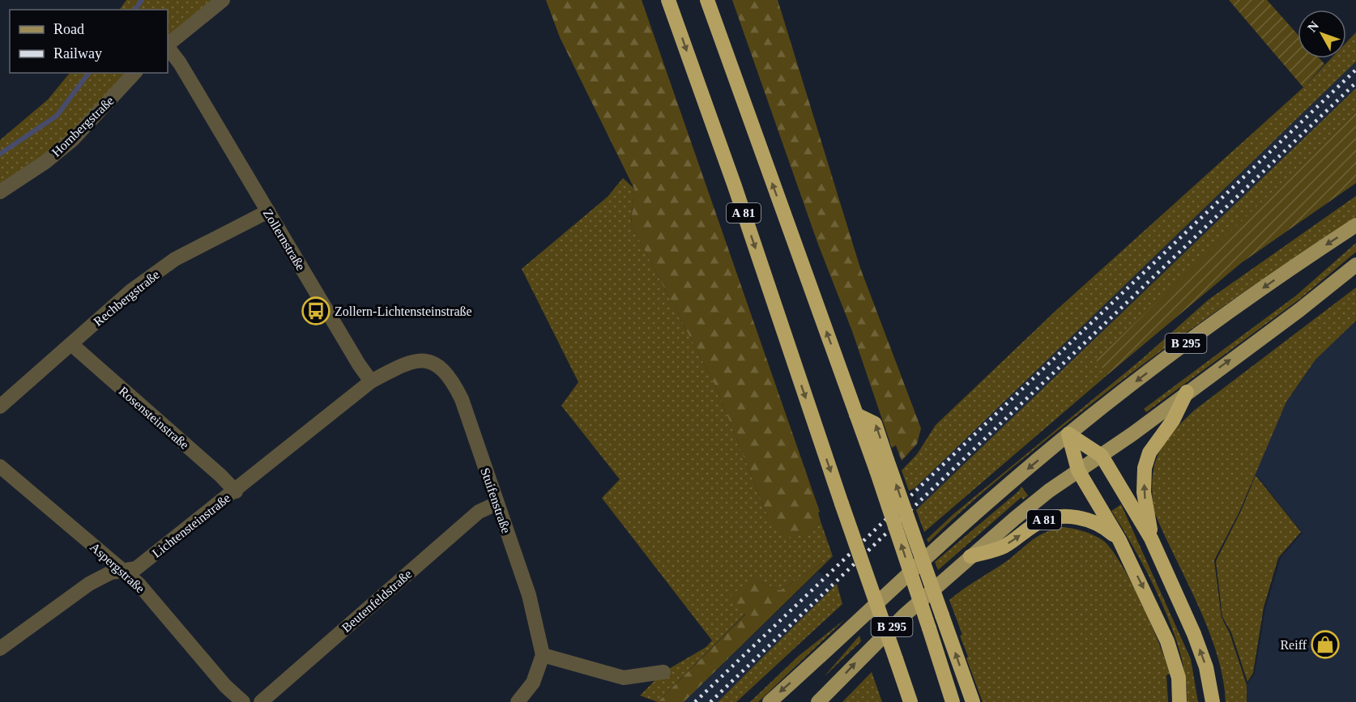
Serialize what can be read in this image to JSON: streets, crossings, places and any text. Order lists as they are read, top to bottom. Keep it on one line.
{"streets":{"highway":["A 81"],"main road":["B 295"],"street":["Hornbergstraße","Zollernstraße","Rechbergstraße","Rosensteinstraße","Stuifenstraße","Lichtensteinstraße","Aspergstraße","Beutenfeldstraße"]},"crossings":[["A 81","B 295"],["Zollernstraße","Rechbergstraße"],["Zollernstraße","Stuifenstraße"],["Zollernstraße","Lichtensteinstraße"],["Rechbergstraße","Rosensteinstraße"],["Rosensteinstraße","Lichtensteinstraße"],["Stuifenstraße","Lichtensteinstraße"],["Stuifenstraße","Beutenfeldstraße"],["Lichtensteinstraße","Aspergstraße"]],"places":{"bus stop":["Zollern-Lichtensteinstraße"],"shop":["Reiff"]},"legend":["Road","Railway"],"north":"top left"}
